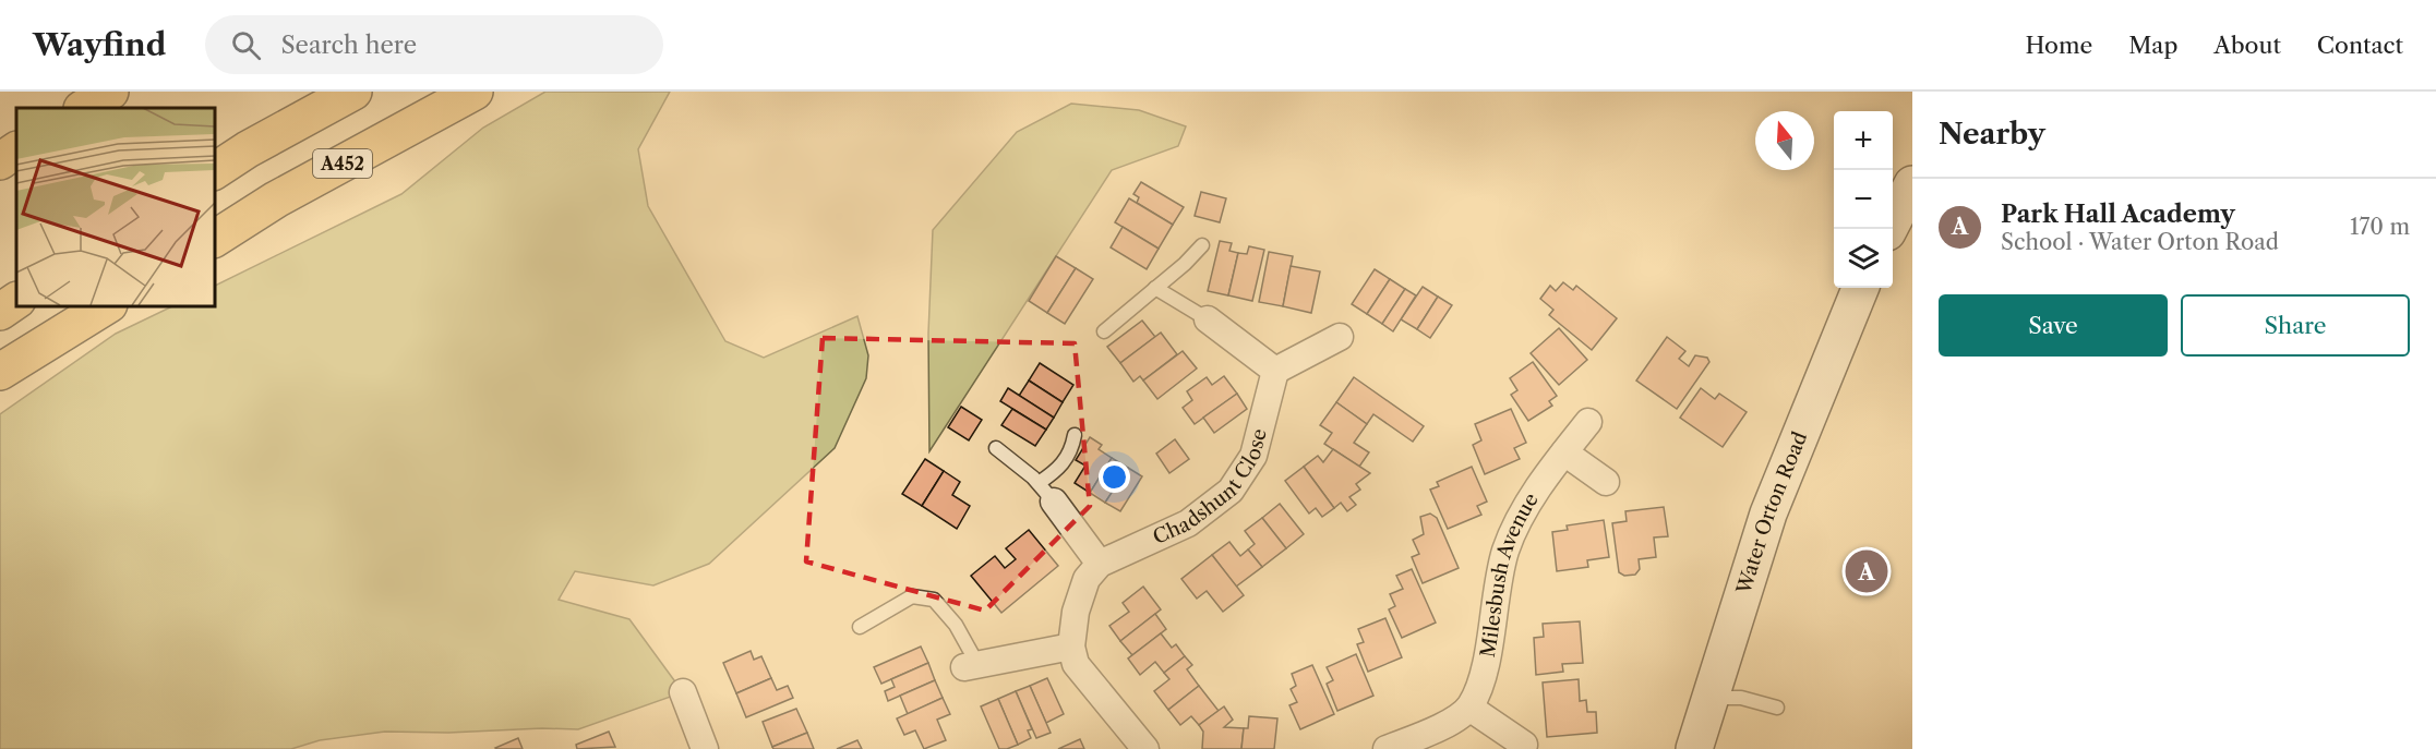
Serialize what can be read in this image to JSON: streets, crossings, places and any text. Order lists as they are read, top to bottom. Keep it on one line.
{"streets":{"highway":["A452"],"main road":["Water Orton Road"],"street":["Chadshunt Close","Milesbush Avenue"]},"north":"top","page":{"header":"Wayfind","search":"Search here","nav":["Home","Map","About","Contact"],"heading":"Nearby","map_buttons":["+","−"],"list":[{"mark":"A","name":"Park Hall Academy","note":"School · Water Orton Road","value":"170 m"}],"buttons":["Save","Share"],"pins":"A"}}
